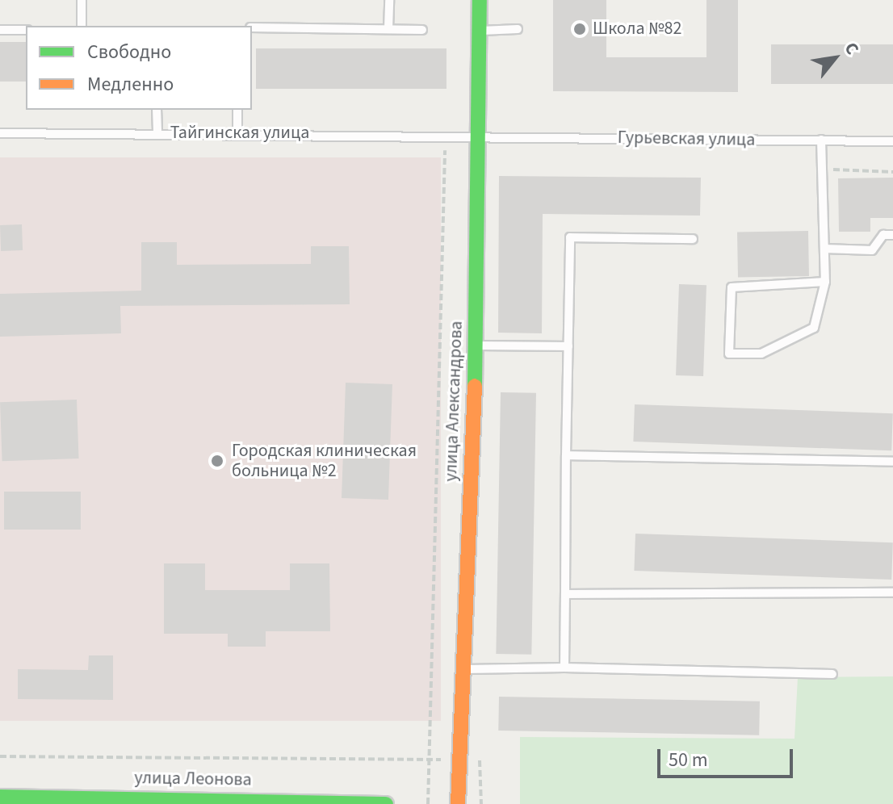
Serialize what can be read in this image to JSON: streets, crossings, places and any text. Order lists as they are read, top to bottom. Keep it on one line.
{"streets":{"street":["улица Александрова","улица Леонова"],"lane":["Тайгинская улица","Гурьевская улица"]},"crossings":[["Тайгинская улица","Гурьевская улица"],["Тайгинская улица","улица Александрова"],["Гурьевская улица","улица Александрова"]],"places":["Школа №82","Городская клиническая больница №2"],"legend":["Свободно","Медленно"],"scale_bar":"50 m","north":"top right"}
